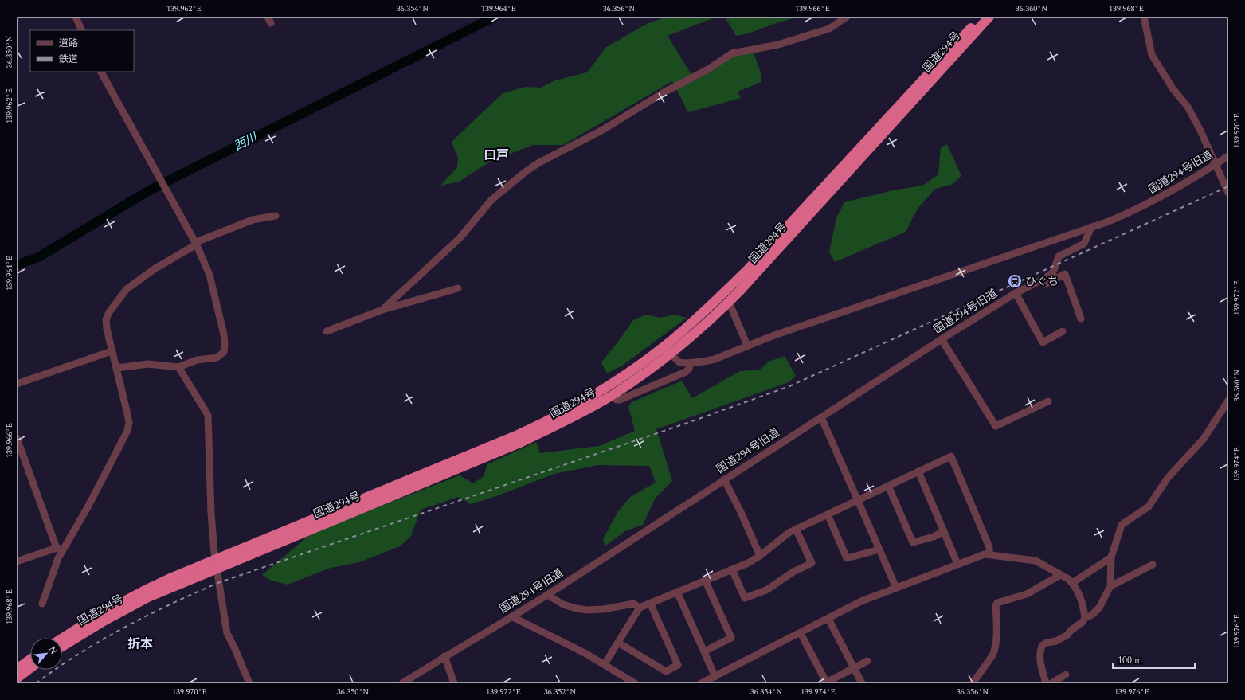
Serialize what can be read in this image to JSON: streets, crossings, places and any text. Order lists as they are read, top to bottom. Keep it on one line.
{"streets":{"highway":["国道294号"],"street":["国道294号旧道"]},"crossings":[["国道294号","国道294号旧道"]],"districts":["口戸","折本"],"water":["西川"],"places":{"station":["ひぐち"]},"legend":["道路","鉄道"],"scale_bar":"100 m","north":"top right","coordinates":["139.962°E","36.354°N","139.964°E","36.356°N","139.966°E","36.360°N","139.968°E","36.350°N","139.970°E","139.972°E","139.974°E","139.976°E","36.352°N"]}
